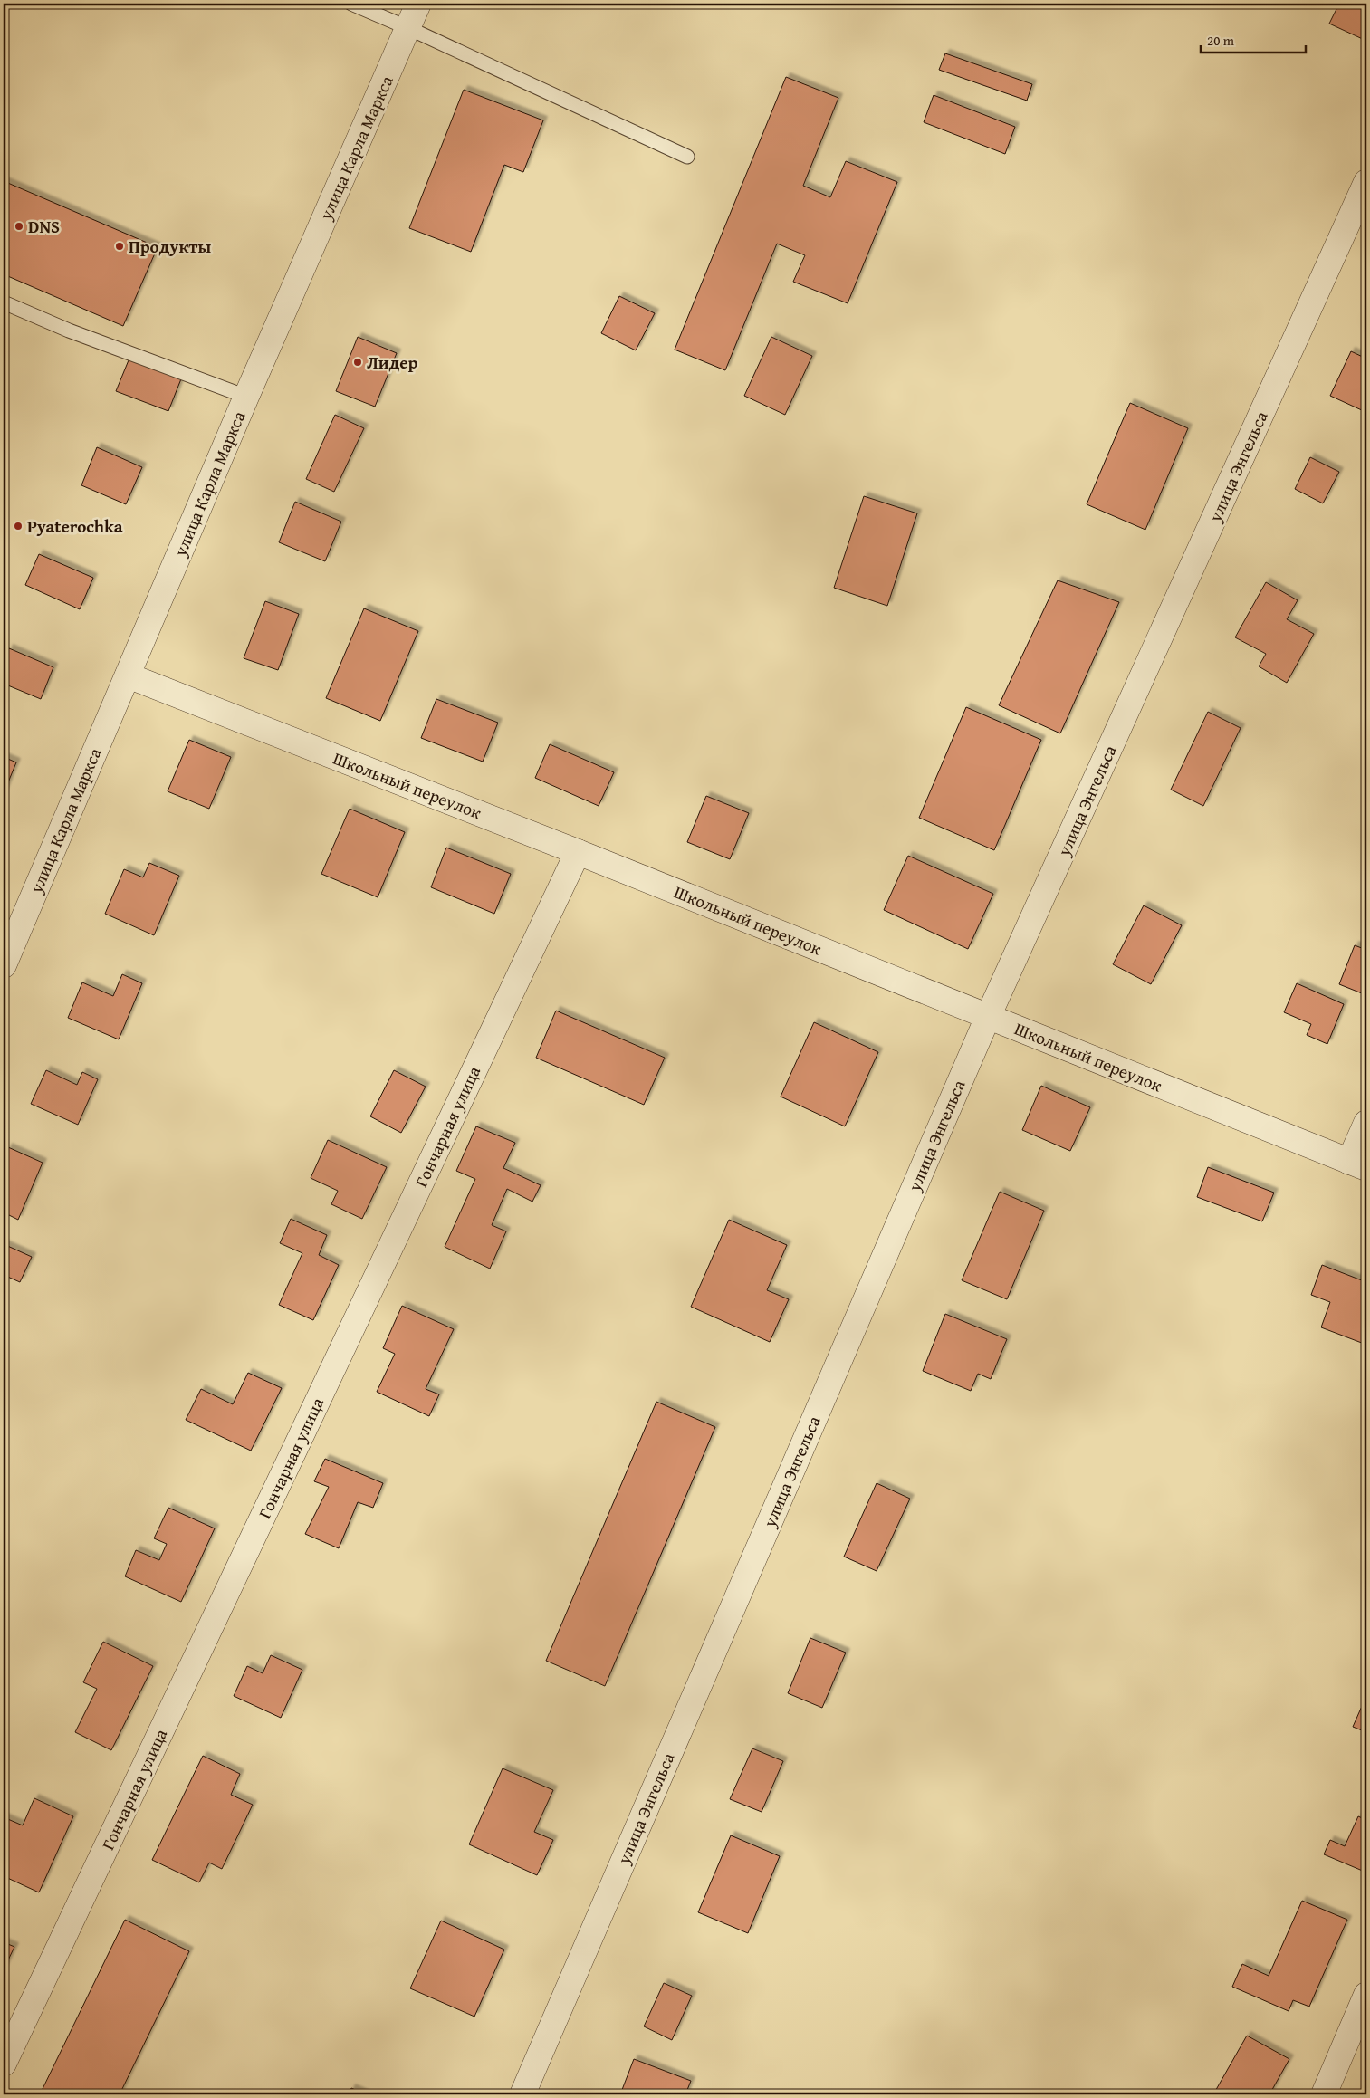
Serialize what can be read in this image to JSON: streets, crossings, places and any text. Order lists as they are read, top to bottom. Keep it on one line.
{"streets":{"street":["улица Карла Маркса","улица Энгельса","Школьный переулок","Гончарная улица"]},"crossings":[["улица Карла Маркса","Школьный переулок"],["улица Энгельса","Школьный переулок"],["Школьный переулок","Гончарная улица"]],"places":["DNS","Продукты","Лидер","Pyaterochka"],"scale_bar":"20 m"}
